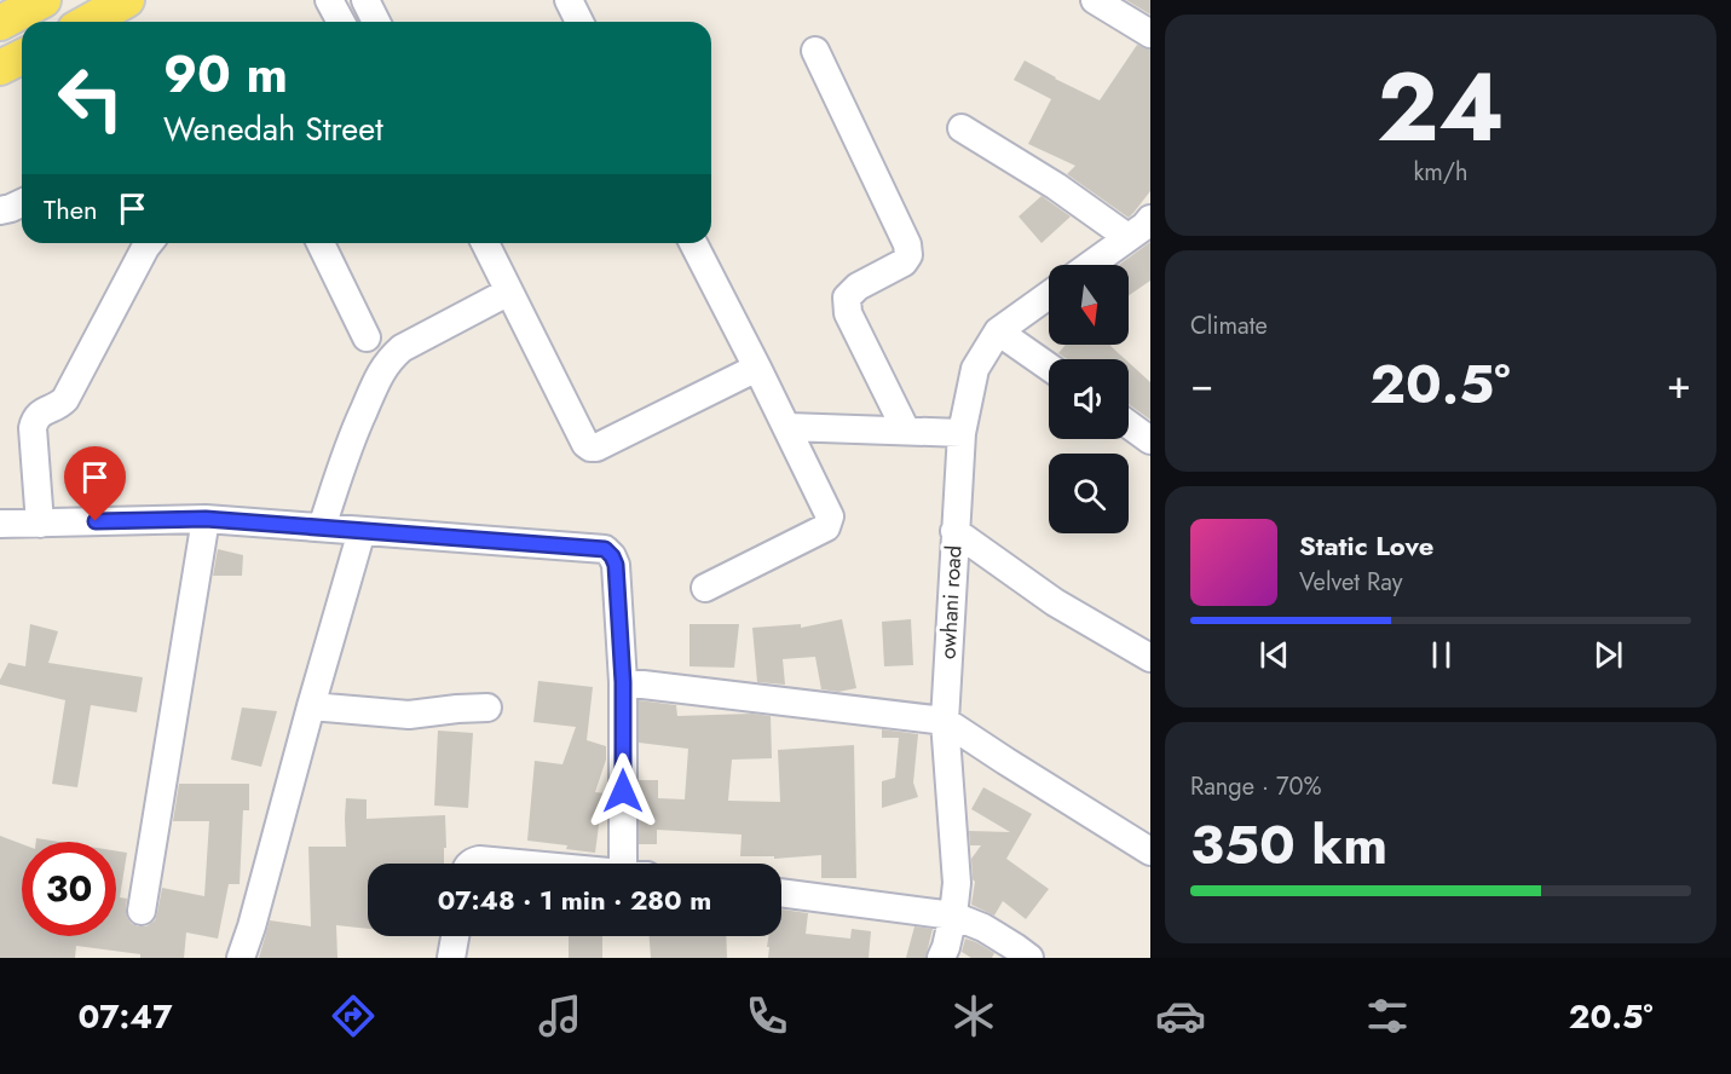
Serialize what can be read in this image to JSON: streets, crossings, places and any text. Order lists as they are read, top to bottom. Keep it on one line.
{"streets":{"street":["owhani road"]},"north":"bottom","page":{"tile":[["24","km/h"],"Climate",["Range · 70%","350 km"]],"turn":["90 m","Wenedah Street"],"then":"Then","heat":["−","20.5°","+"],"song":["Static Love","Velvet Ray"],"limit":"30","trip":"07:48 · 1 min · 280 m","tabs":["07:47","20.5°"]}}
